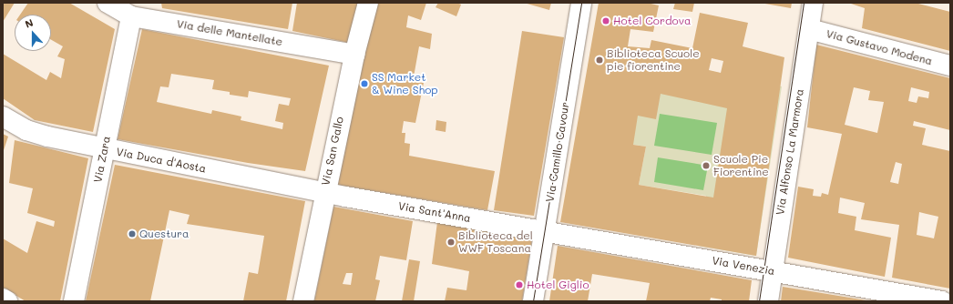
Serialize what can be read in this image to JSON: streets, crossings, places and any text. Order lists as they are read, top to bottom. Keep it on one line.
{"streets":{"street":["Via delle Mantellate","Via Gustavo Modena","Via San Gallo","Via Camillo Cavour","Via Alfonso La Marmora","Via Zara","Via Duca d'Aosta","Via Sant'Anna","Via Venezia"]},"crossings":[["Via delle Mantellate","Via San Gallo"],["Via delle Mantellate","Via Zara"],["Via Gustavo Modena","Via Alfonso La Marmora"],["Via San Gallo","Via Duca d'Aosta"],["Via San Gallo","Via Sant'Anna"],["Via Camillo Cavour","Via Sant'Anna"],["Via Camillo Cavour","Via Venezia"],["Via Alfonso La Marmora","Via Venezia"],["Via Zara","Via Duca d'Aosta"],["Via Duca d'Aosta","Via Sant'Anna"],["Via Sant'Anna","Via Venezia"]],"places":["Hotel Cordova","Biblioteca Scuole pie fiorentine","SS Market & Wine Shop","Scuole Pie Fiorentine","Questura","Biblioteca del WWF Toscana","Hotel Giglio"],"north":"top"}
